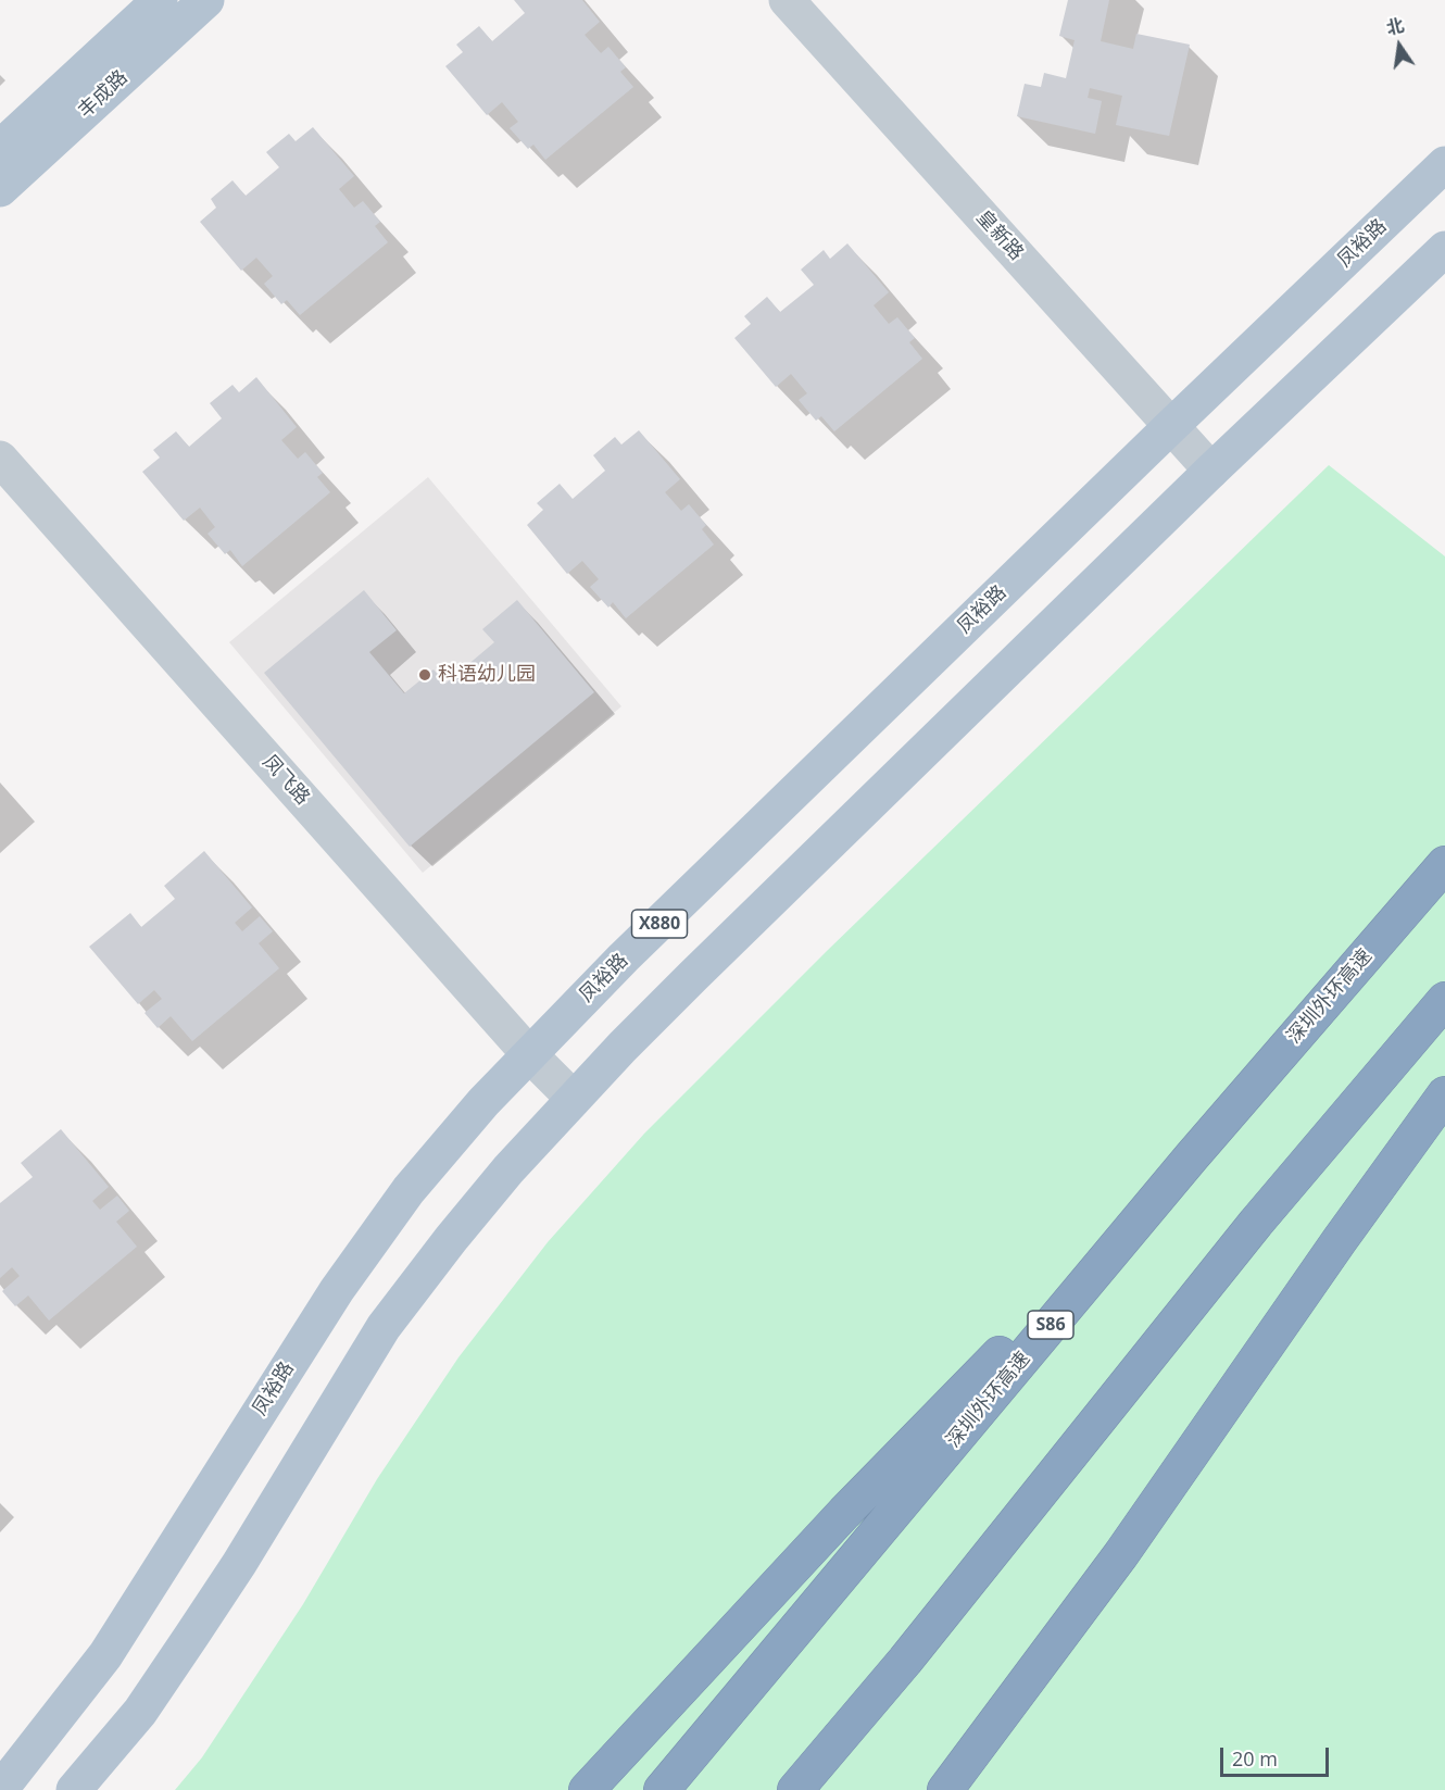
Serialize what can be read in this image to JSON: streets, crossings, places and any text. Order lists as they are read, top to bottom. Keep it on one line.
{"streets":{"highway":["深圳外环高速","S86"],"main road":["丰成路","凤裕路","X880"],"street":["皇新路","凤飞路"]},"crossings":[["皇新路","凤裕路"],["凤裕路","凤飞路"]],"places":["科语幼儿园"],"scale_bar":"20 m","north":"top"}
